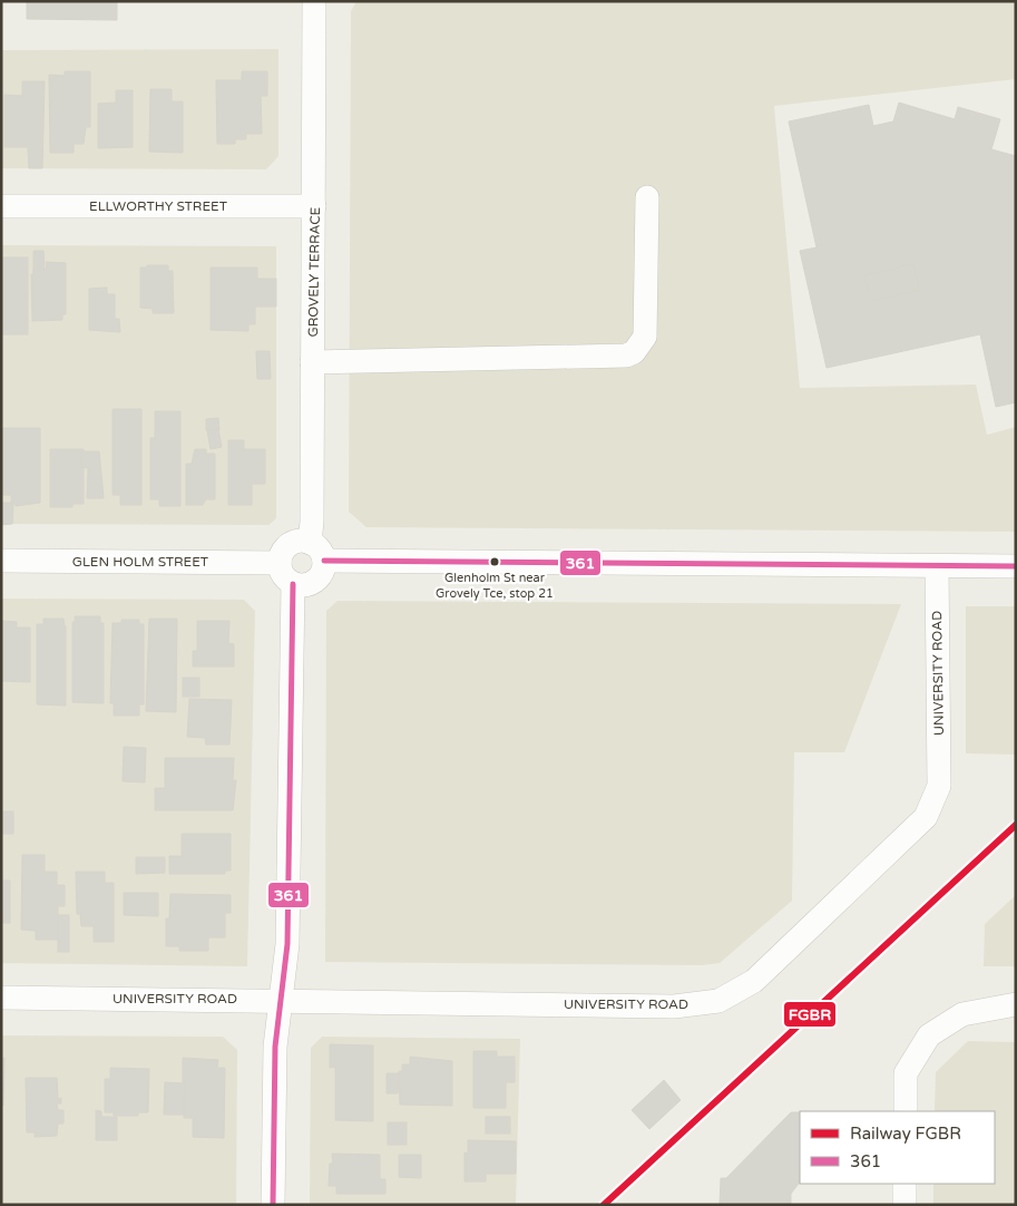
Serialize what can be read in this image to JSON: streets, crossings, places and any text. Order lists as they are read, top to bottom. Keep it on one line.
{"streets":{"street":["ELLWORTHY STREET","GROVELY TERRACE","GLEN HOLM STREET","UNIVERSITY ROAD"]},"crossings":[["ELLWORTHY STREET","GROVELY TERRACE"],["GROVELY TERRACE","GLEN HOLM STREET"]],"places":["Glenholm St near Grovely Tce, stop 21"],"lines":["transit line 361","rail line FGBR"],"legend":["Railway FGBR","361"]}
